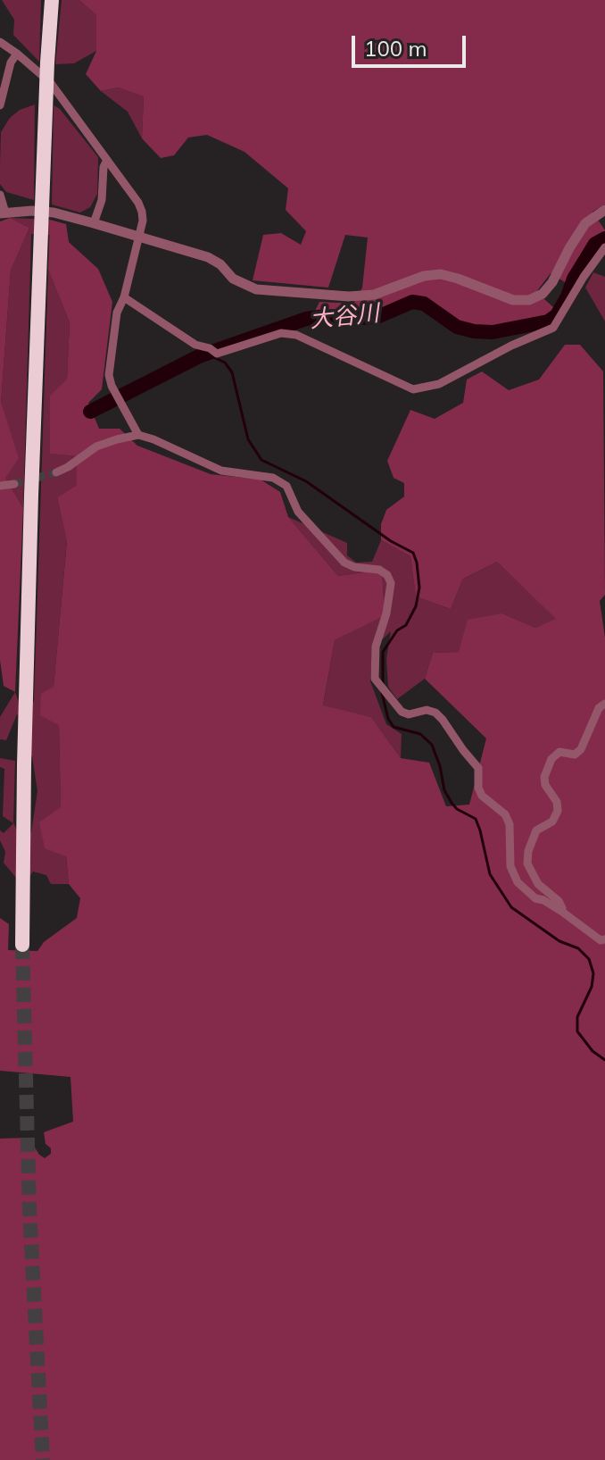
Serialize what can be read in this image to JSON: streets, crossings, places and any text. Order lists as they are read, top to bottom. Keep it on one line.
{"water":["大谷川"],"scale_bar":"100 m"}
